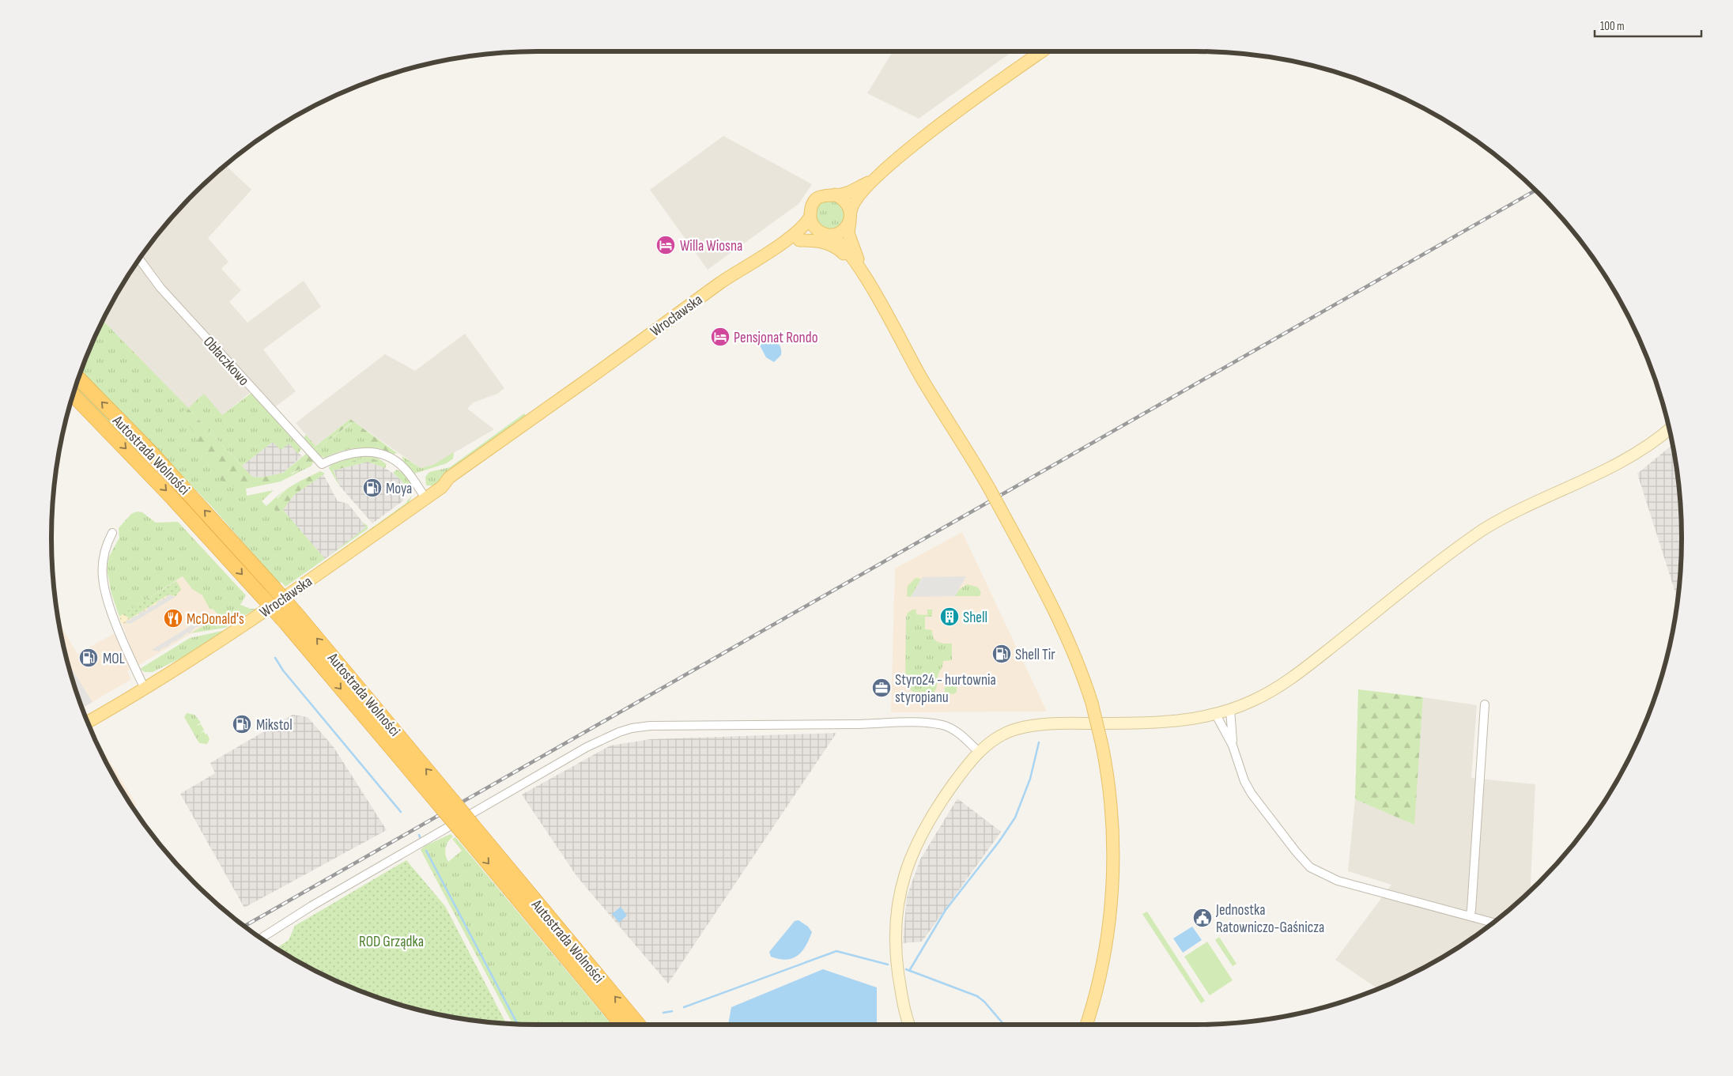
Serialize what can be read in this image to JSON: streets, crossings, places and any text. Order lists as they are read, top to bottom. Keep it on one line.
{"streets":{"highway":["Autostrada Wolności"],"main road":["Wrocławska"],"street":["Obłaczkowo"]},"crossings":[["Wrocławska","Obłaczkowo"]],"parks":["ROD Grządka"],"places":{"hotel":["Willa Wiosna","Pensjonat Rondo"],"fuel station":["Moya","Shell Tir","MOL","Mikstol"],"building":["Shell"],"restaurant":["McDonald's"],"office":["Styro24 - hurtownia styropianu"],"public building":["Jednostka Ratowniczo-Gaśnicza"]},"scale_bar":"100 m"}
